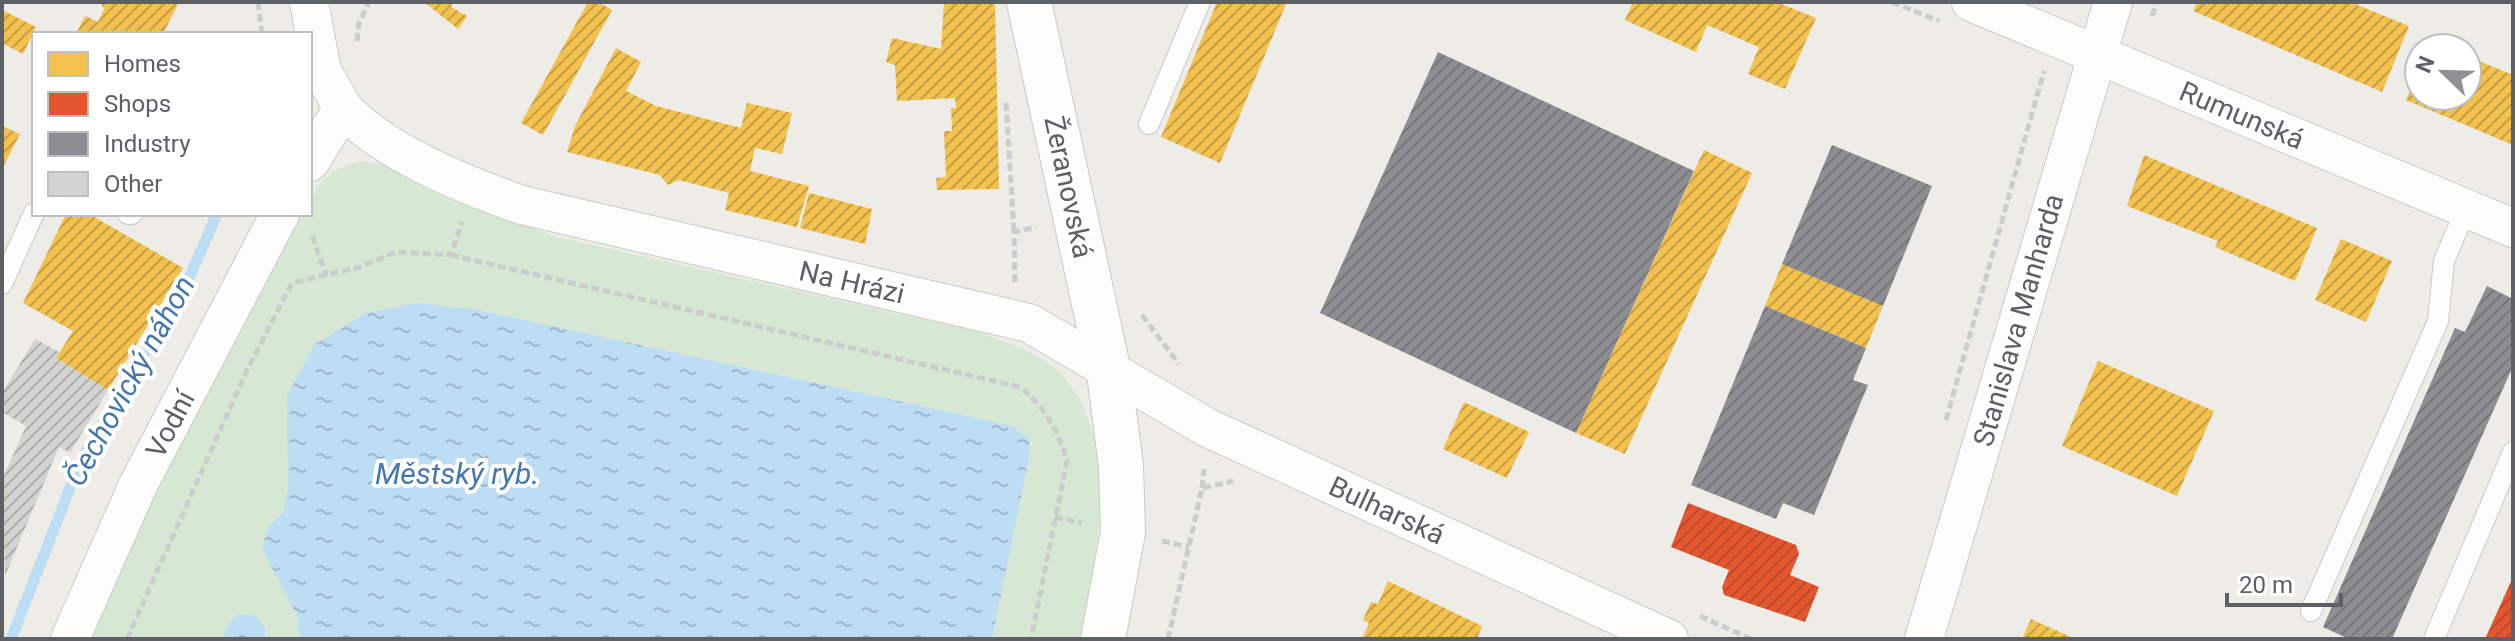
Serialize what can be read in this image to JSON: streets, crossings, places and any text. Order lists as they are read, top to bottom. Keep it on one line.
{"streets":{"street":["Rumunská","Žeranovská","Na Hrázi","Stanislava Manharda","Vodní","Bulharská"]},"crossings":[["Rumunská","Stanislava Manharda"],["Žeranovská","Na Hrázi"],["Žeranovská","Bulharská"],["Na Hrázi","Bulharská"]],"water":["Čechovický náhon","Městský ryb."],"legend":["Homes","Shops","Industry","Other"],"scale_bar":"20 m","north":"top left"}
